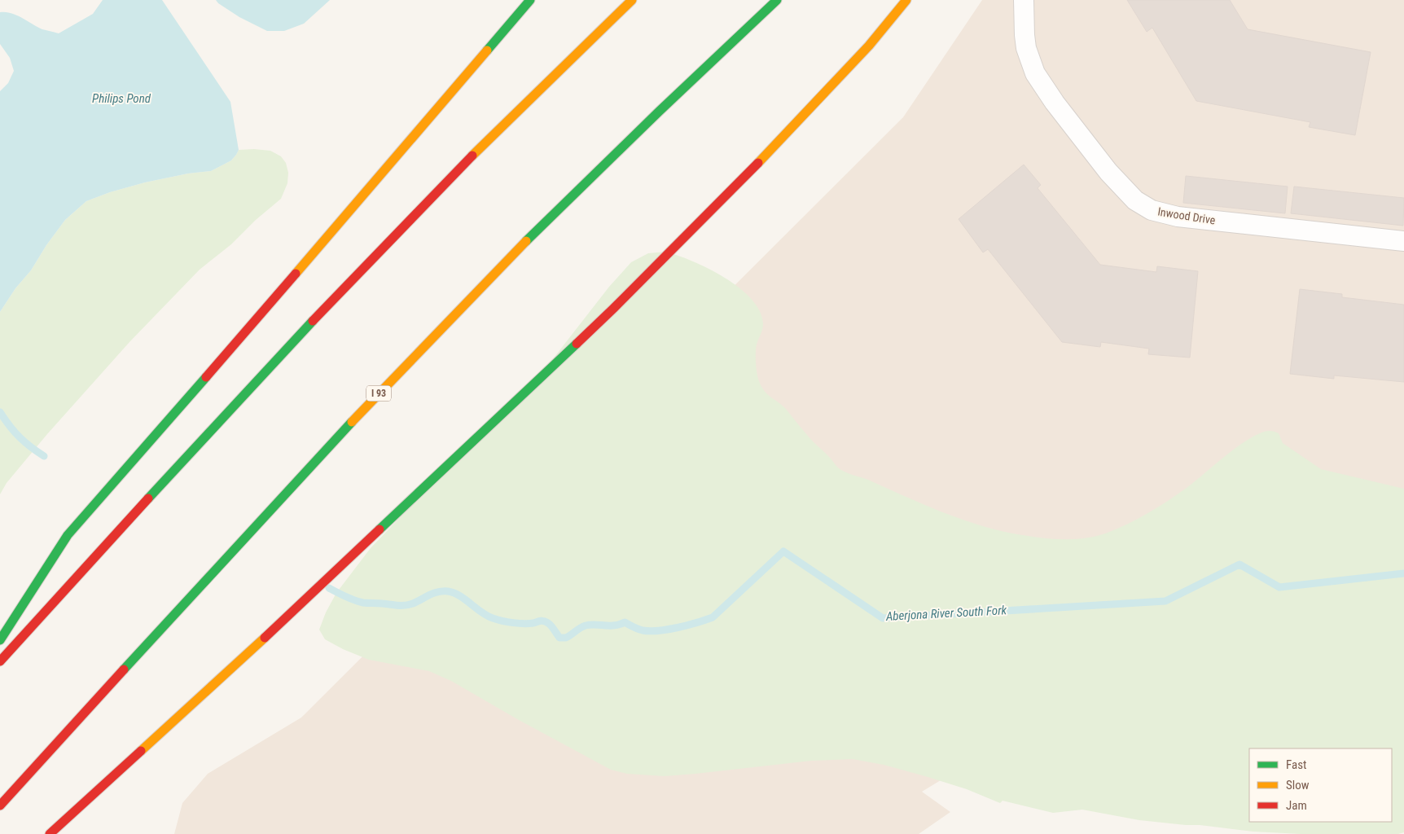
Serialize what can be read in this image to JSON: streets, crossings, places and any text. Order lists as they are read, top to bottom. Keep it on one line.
{"streets":{"highway":["I 93"],"street":["Inwood Drive"]},"water":["Philips Pond","Aberjona River South Fork"],"legend":["Fast","Slow","Jam"]}
